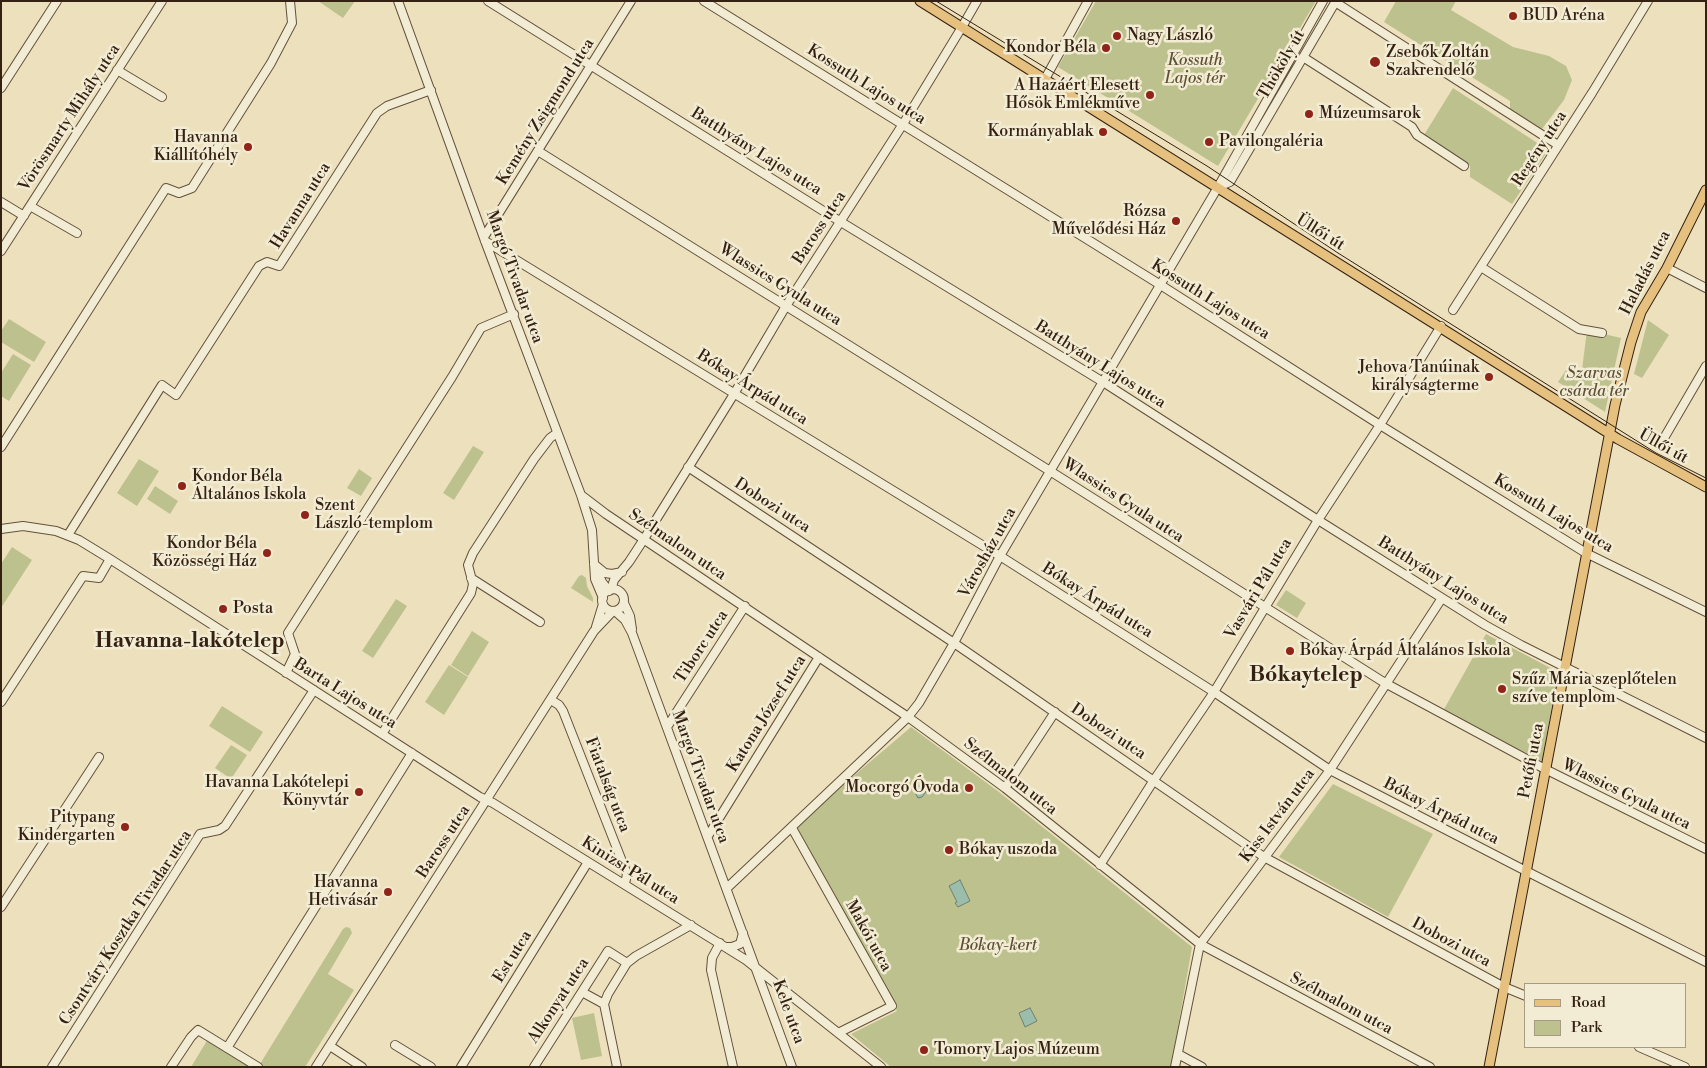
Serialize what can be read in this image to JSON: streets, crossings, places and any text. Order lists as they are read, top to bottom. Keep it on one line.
{"streets":{"main road":["Üllői út","Haladás utca","Petőfi utca"],"street":["Thököly út","Kossuth Lajos utca","Kemény Zsigmond utca","Vörösmarty Mihály utca","Regény utca","Batthyány Lajos utca","Havanna utca","Baross utca","Margó Tivadar utca","Wlassics Gyula utca","Bókay Árpád utca","Dobozi utca","Szélmalom utca","Városház utca","Vasvári Pál utca","Tiborc utca","Barta Lajos utca","Katona József utca","Fiatalság utca","Kiss István utca","Kinizsi Pál utca","Csontváry Kosztka Tivadar utca","Makói utca","Est utca","Alkonyat utca","Kele utca"]},"crossings":[["Thököly út","Üllői út"],["Thököly út","Városház utca"],["Kossuth Lajos utca","Baross utca"],["Kossuth Lajos utca","Városház utca"],["Kossuth Lajos utca","Vasvári Pál utca"],["Kossuth Lajos utca","Petőfi utca"],["Kemény Zsigmond utca","Batthyány Lajos utca"],["Kemény Zsigmond utca","Margó Tivadar utca"],["Kemény Zsigmond utca","Wlassics Gyula utca"],["Kemény Zsigmond utca","Bókay Árpád utca"],["Batthyány Lajos utca","Baross utca"],["Batthyány Lajos utca","Városház utca"],["Batthyány Lajos utca","Vasvári Pál utca"],["Batthyány Lajos utca","Petőfi utca"],["Batthyány Lajos utca","Kiss István utca"],["Havanna utca","Margó Tivadar utca"],["Havanna utca","Barta Lajos utca"],["Baross utca","Üllői út"],["Baross utca","Margó Tivadar utca"],["Baross utca","Wlassics Gyula utca"],["Baross utca","Bókay Árpád utca"],["Baross utca","Dobozi utca"],["Baross utca","Szélmalom utca"],["Baross utca","Barta Lajos utca"],["Baross utca","Fiatalság utca"],["Baross utca","Kinizsi Pál utca"],["Üllői út","Haladás utca"],["Üllői út","Városház utca"],["Üllői út","Vasvári Pál utca"],["Üllői út","Petőfi utca"],["Haladás utca","Petőfi utca"],["Margó Tivadar utca","Bókay Árpád utca"],["Margó Tivadar utca","Szélmalom utca"],["Margó Tivadar utca","Városház utca"],["Margó Tivadar utca","Tiborc utca"],["Margó Tivadar utca","Katona József utca"],["Margó Tivadar utca","Kinizsi Pál utca"],["Margó Tivadar utca","Makói utca"],["Margó Tivadar utca","Kele utca"],["Wlassics Gyula utca","Városház utca"],["Wlassics Gyula utca","Vasvári Pál utca"],["Wlassics Gyula utca","Petőfi utca"],["Wlassics Gyula utca","Kiss István utca"],["Bókay Árpád utca","Városház utca"],["Bókay Árpád utca","Vasvári Pál utca"],["Bókay Árpád utca","Petőfi utca"],["Bókay Árpád utca","Kiss István utca"],["Dobozi utca","Városház utca"],["Dobozi utca","Vasvári Pál utca"],["Dobozi utca","Petőfi utca"],["Dobozi utca","Kiss István utca"],["Szélmalom utca","Városház utca"],["Szélmalom utca","Vasvári Pál utca"],["Szélmalom utca","Tiborc utca"],["Szélmalom utca","Katona József utca"],["Szélmalom utca","Kiss István utca"],["Városház utca","Makói utca"],["Barta Lajos utca","Kinizsi Pál utca"],["Barta Lajos utca","Csontváry Kosztka Tivadar utca"],["Fiatalság utca","Kinizsi Pál utca"],["Kinizsi Pál utca","Est utca"],["Kinizsi Pál utca","Kele utca"]],"districts":["Havanna-lakótelep","Bókaytelep"],"parks":["Kossuth Lajos tér","Szarvas csárda tér","Bókay-kert"],"places":["BUD Aréna","Nagy László","Kondor Béla","Zsebők Zoltán Szakrendelő","A Hazáért Elesett Hősök Emlékműve","Múzeumsarok","Kormányablak","Pavilongaléria","Havanna Kiállítóhely","Rózsa Művelődési Ház","Jehova Tanúinak királyságterme","Kondor Béla Általános Iskola","Szent László-templom","Kondor Béla Közösségi Ház","Posta","Bókay Árpád Általános Iskola","Szűz Mária szeplőtelen szíve templom","Mocorgó Óvoda","Havanna Lakótelepi Könyvtár","Pitypang Kindergarten","Bókay uszoda","Havanna Hetivásár","Tomory Lajos Múzeum"],"legend":["Road","Park"]}
